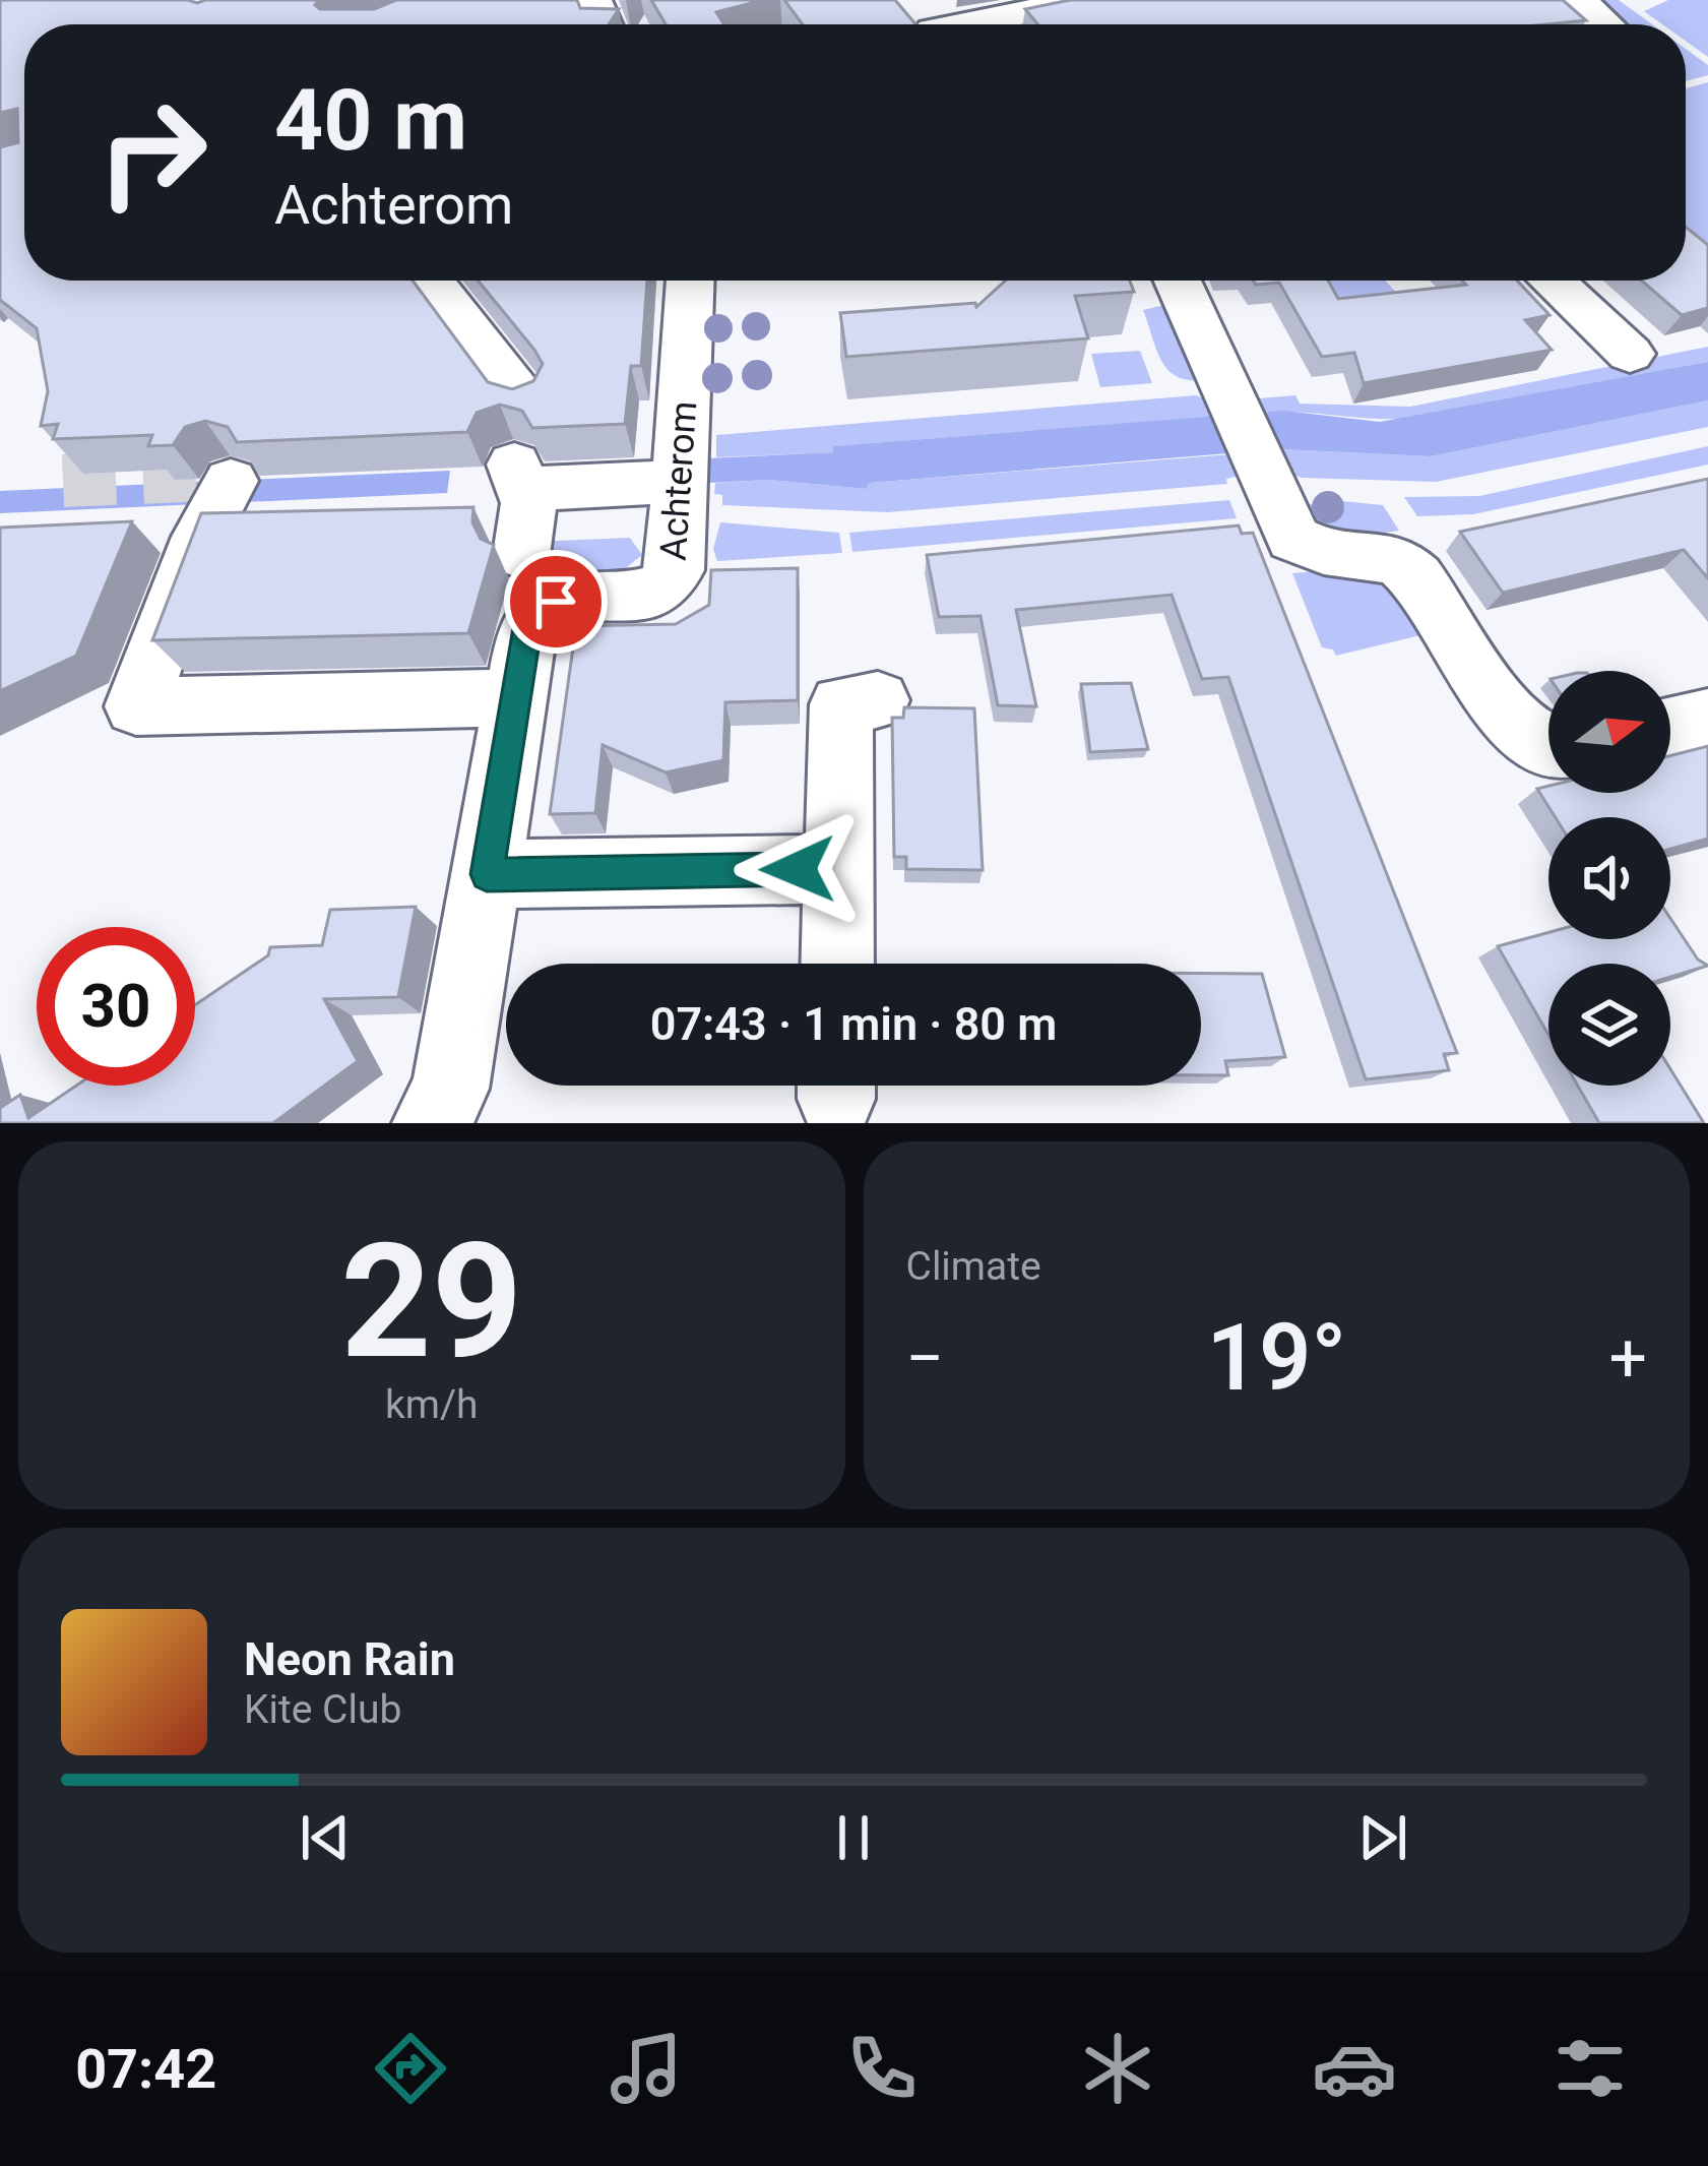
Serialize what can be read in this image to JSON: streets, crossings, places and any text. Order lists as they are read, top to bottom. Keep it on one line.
{"streets":{"street":["Achterom"]},"north":"right","page":{"turn":["40 m","Achterom"],"limit":"30","trip":"07:43 · 1 min · 80 m","tile":[["29","km/h"],"Climate"],"heat":["−","19°","+"],"song":["Neon Rain","Kite Club"],"tabs":"07:42"}}
